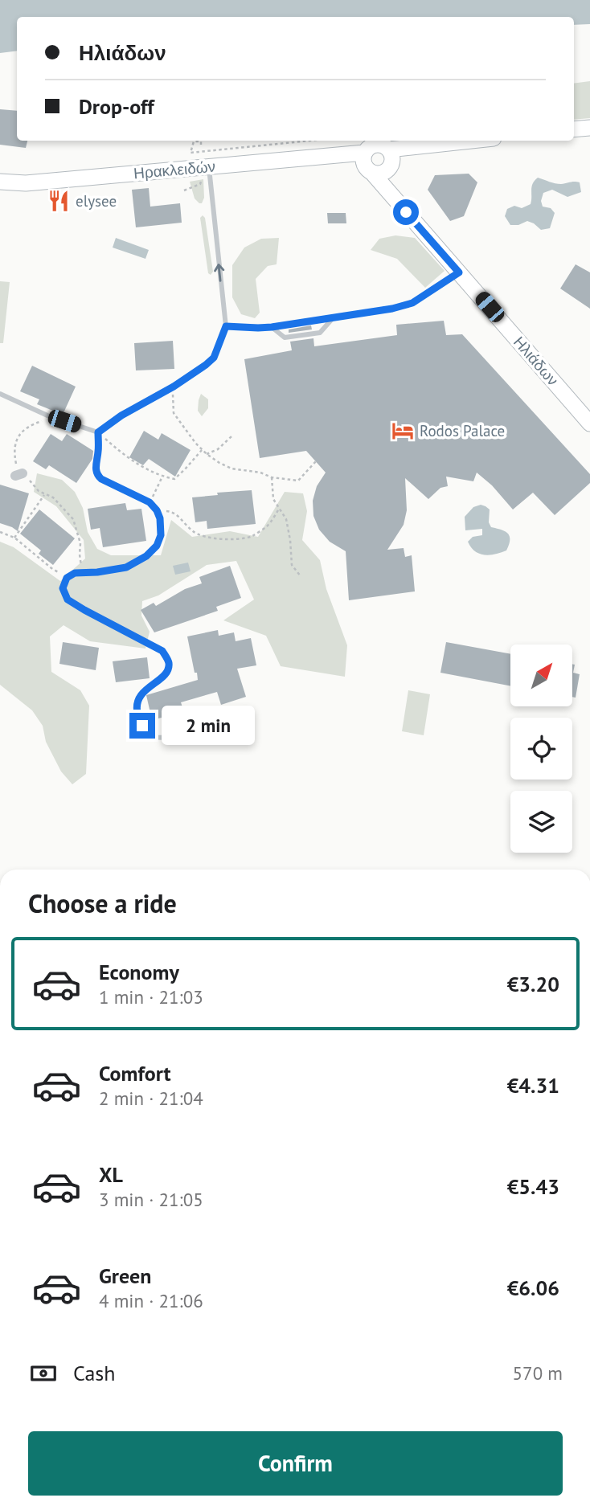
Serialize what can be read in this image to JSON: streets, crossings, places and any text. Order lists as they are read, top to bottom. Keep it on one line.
{"streets":{"main road":["Ηρακλειδών","Ηλιάδων"]},"crossings":[["Ηρακλειδών","Ηλιάδων"]],"places":{"restaurant":["elysee"],"hotel":["Rodos Palace"]},"north":"top right","page":{"banner":["Ηλιάδων","Drop-off"],"bubble":"2 min","heading":"Choose a ride","list":[{"name":"Economy","note":"1 min · 21:03","value":"€3.20"},{"name":"Comfort","note":"2 min · 21:04","value":"€4.31"},{"name":"XL","note":"3 min · 21:05","value":"€5.43"},{"name":"Green","note":"4 min · 21:06","value":"€6.06"}],"pay":["Cash","570 m"],"buttons":"Confirm"}}
